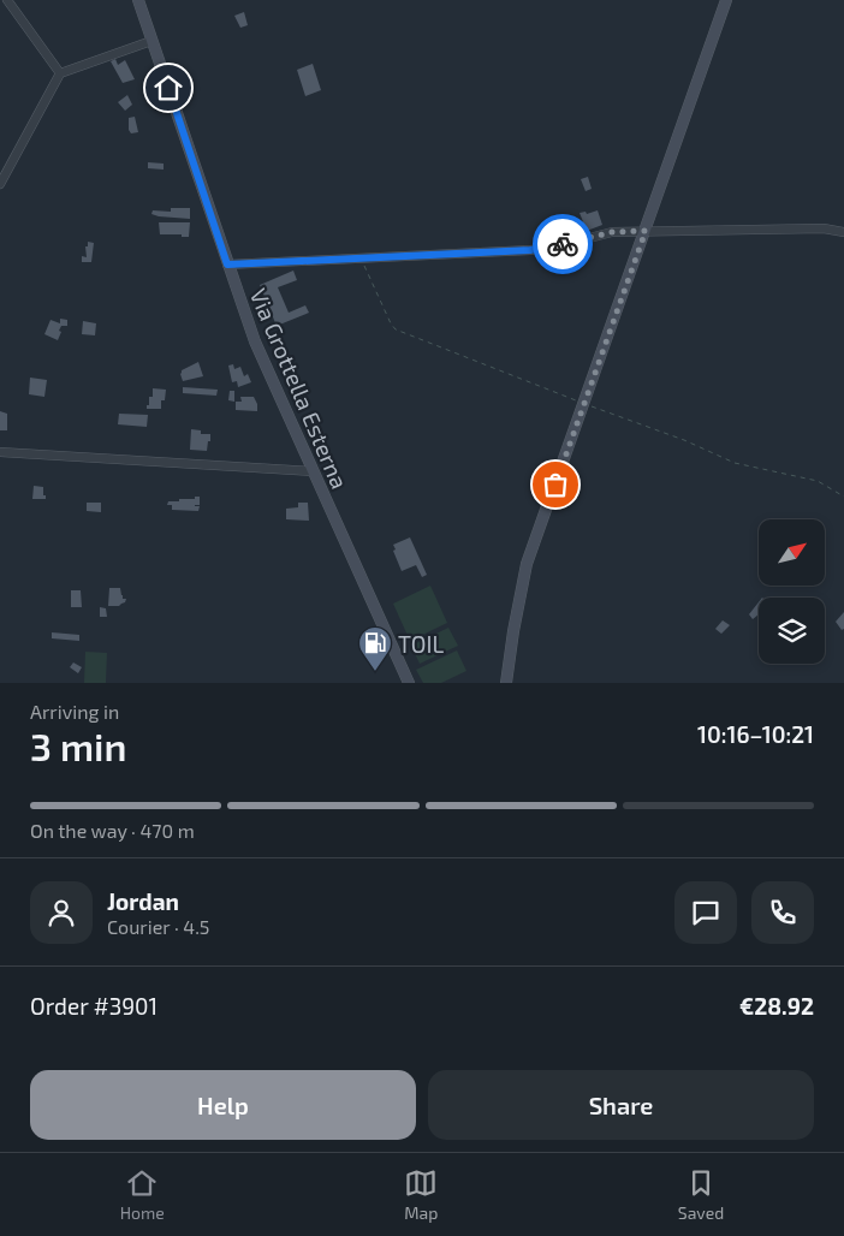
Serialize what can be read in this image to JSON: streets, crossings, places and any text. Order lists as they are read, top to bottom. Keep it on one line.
{"streets":{"street":["Via Grottella Esterna"]},"places":{"fuel station":["TOIL"]},"north":"top right","page":{"heading":["3 min","Arriving in","10:16–10:21"],"panel":["Jordan","Courier · 4.5","Order #3901","€28.92"],"bar":"On the way · 470 m","buttons":["Help","Share"],"tabs":["Home","Map","Saved"]}}
